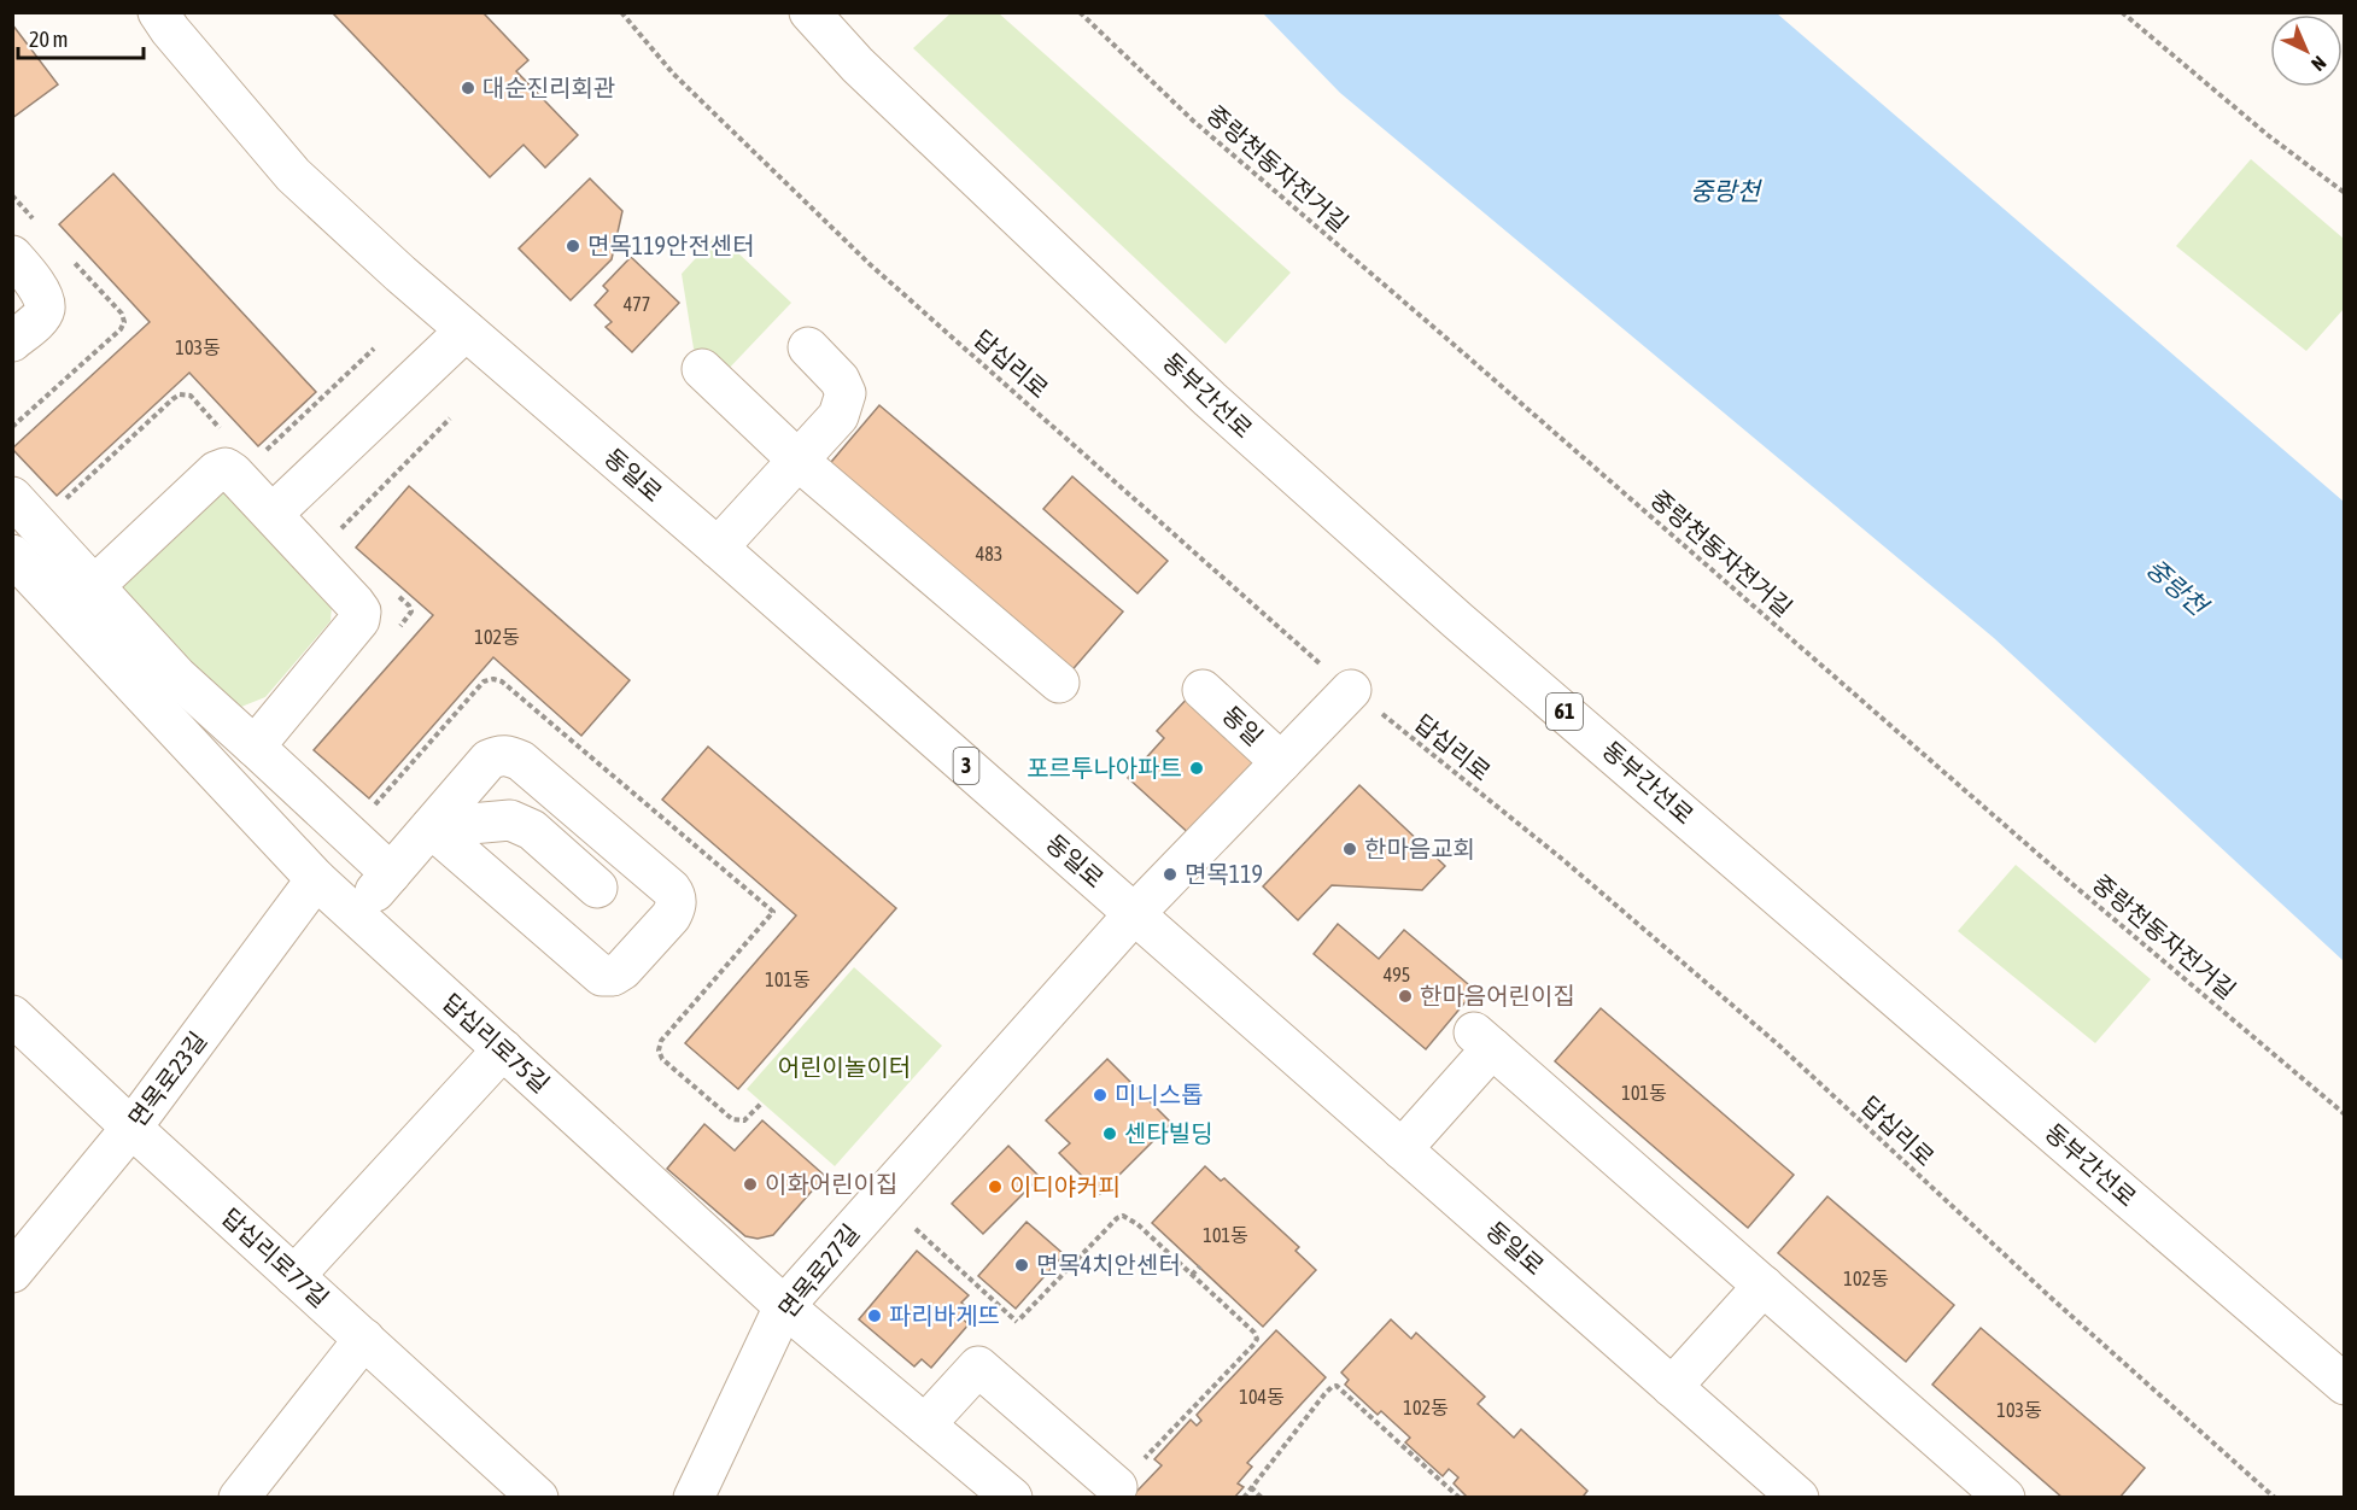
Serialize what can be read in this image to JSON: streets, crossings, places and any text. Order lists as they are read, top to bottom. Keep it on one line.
{"streets":{"main road":["동부간선로","동일로","61","동일","3","답십리로75길","면목로23길","답십리로77길","면목로27길"],"path":["중랑천동자전거길","답십리로"]},"crossings":[["동일로","면목로27길"],["답십리로75길","면목로23길"],["답십리로75길","면목로27길"],["면목로23길","답십리로77길"]],"water":["중랑천"],"parks":["어린이놀이터"],"places":["대순진리회관","면목119안전센터","포르투나아파트","한마음교회","면목119","한마음어린이집","미니스톱","센타빌딩","이화어린이집","이디야커피","면목4치안센터","파리바게뜨"],"house_numbers":["477","103동","483","102동","495","101동","101동","101동","102동","104동","102동","103동"],"scale_bar":"20 m","north":"bottom right"}
